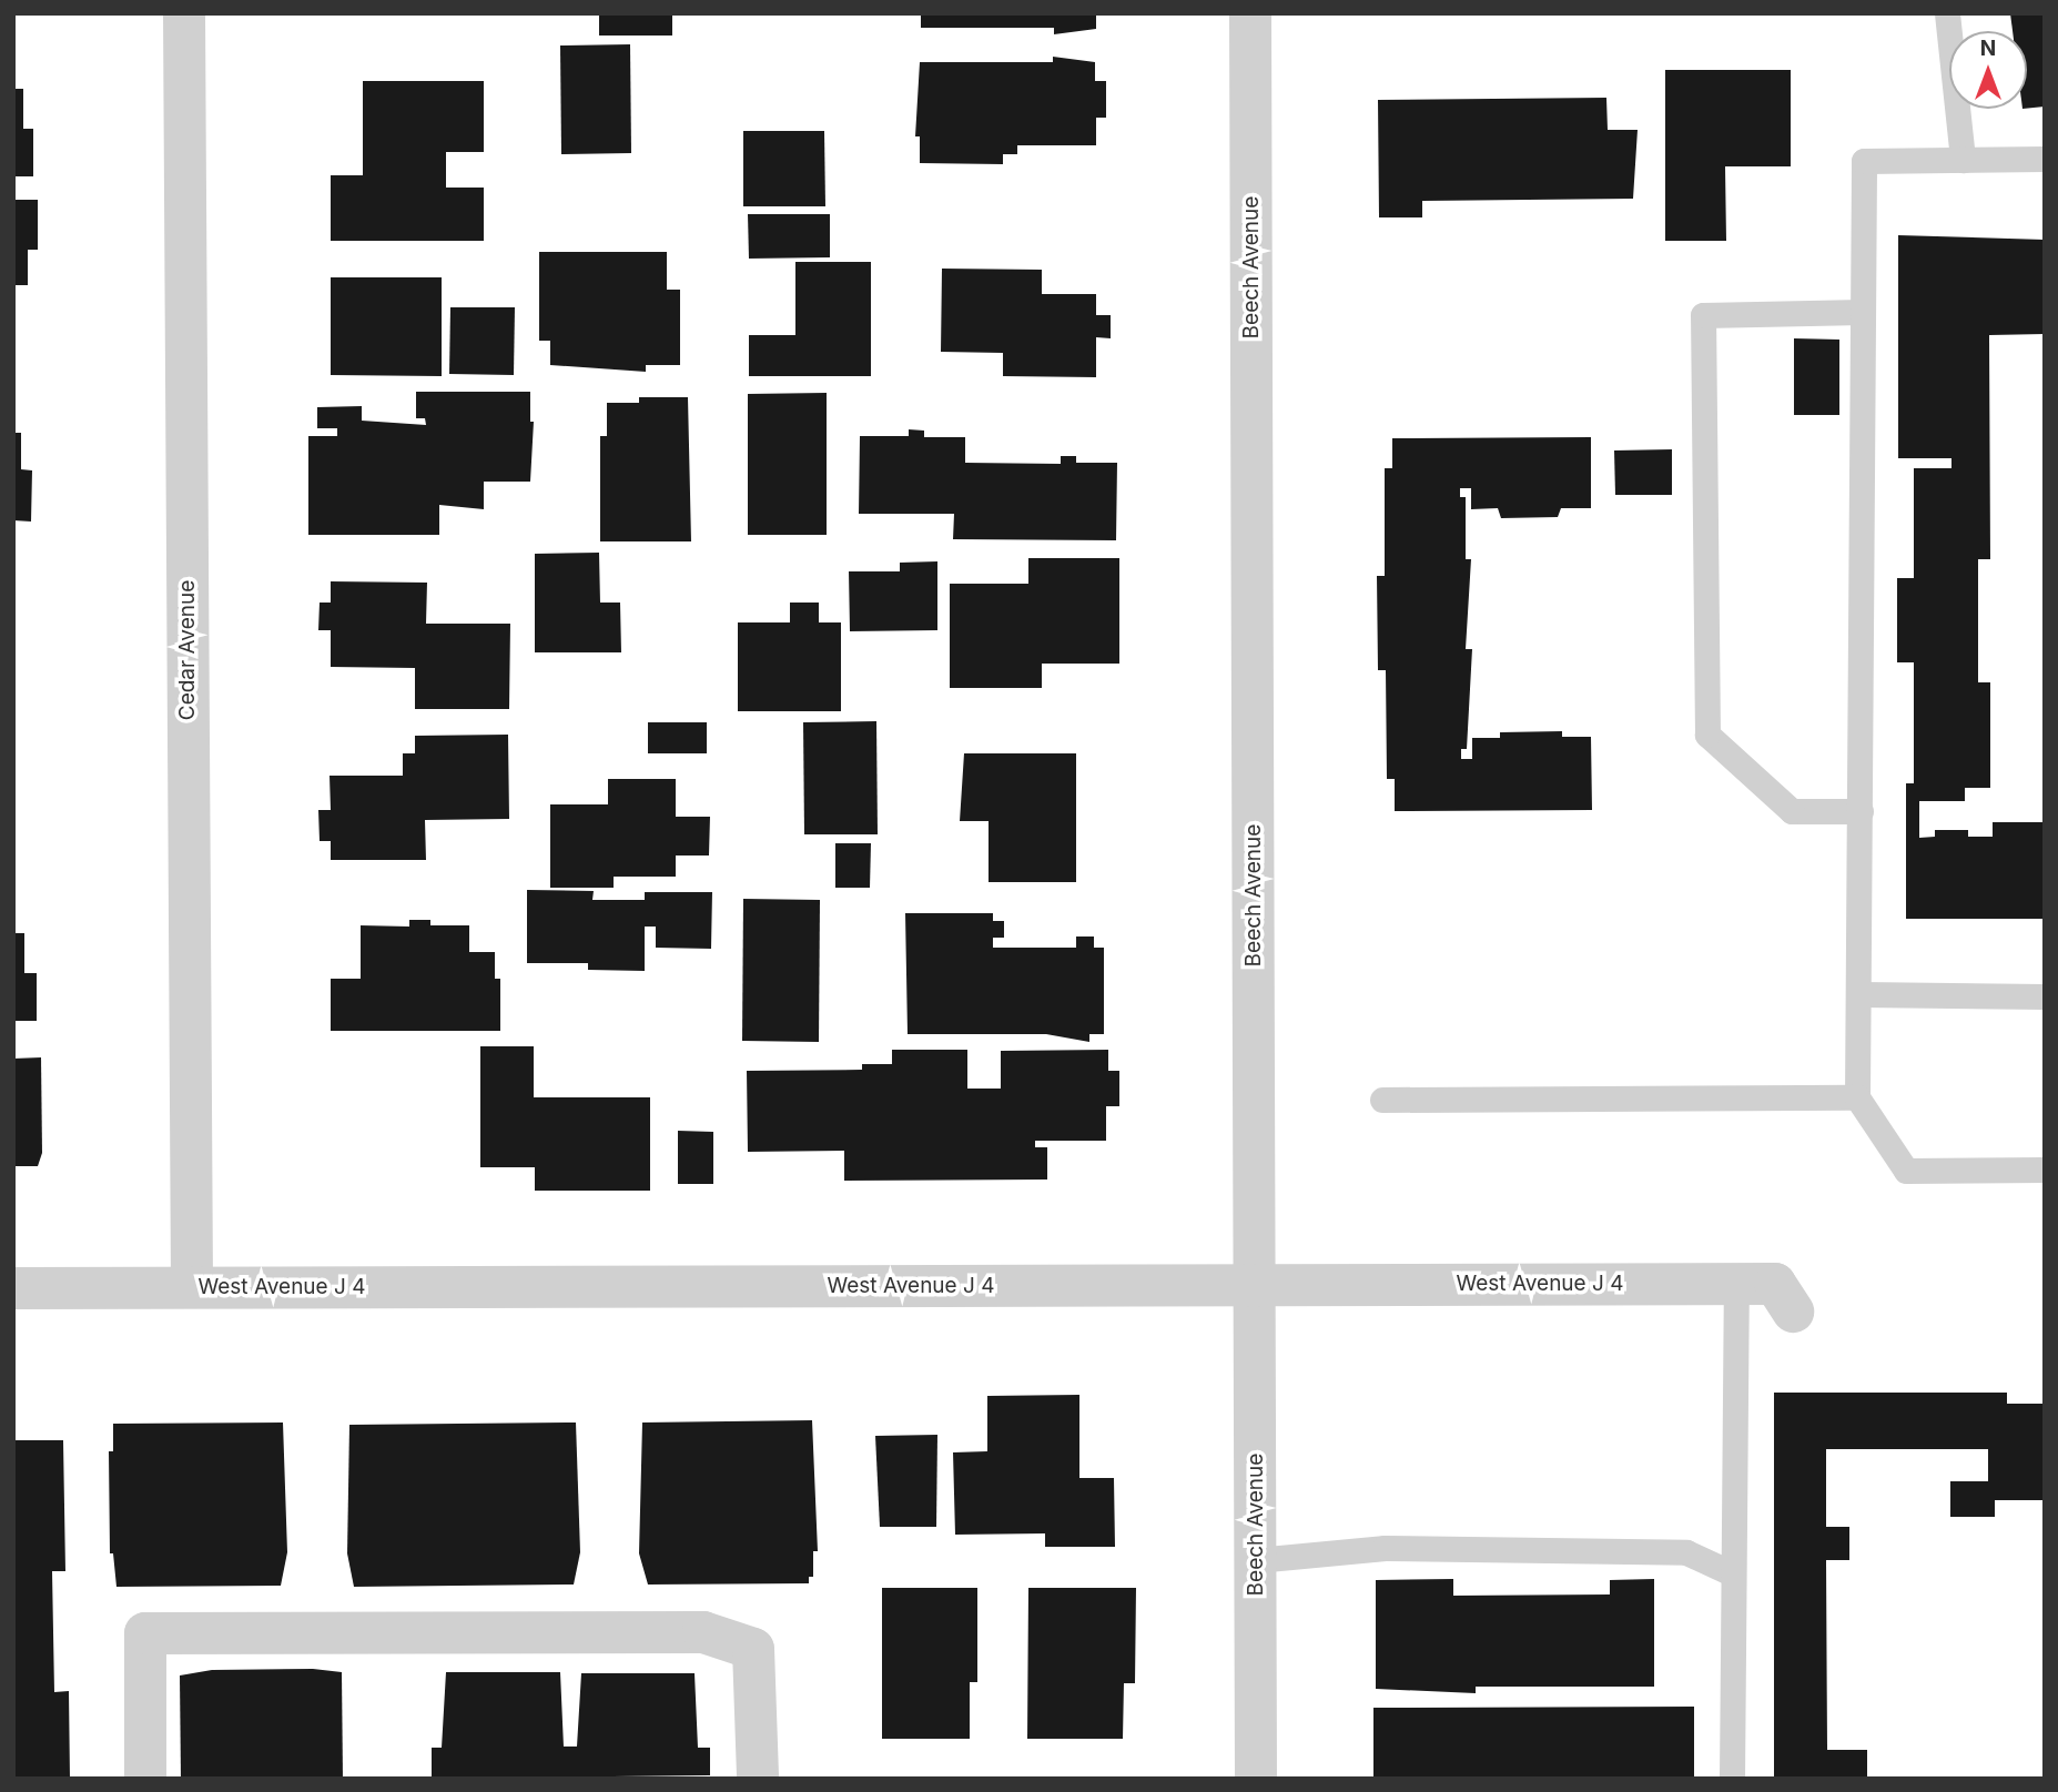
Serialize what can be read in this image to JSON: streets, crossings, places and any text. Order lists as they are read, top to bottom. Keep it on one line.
{"streets":{"street":["Beech Avenue","Cedar Avenue","West Avenue J 4"]},"crossings":[["Beech Avenue","West Avenue J 4"],["Cedar Avenue","West Avenue J 4"]],"north":"top"}
